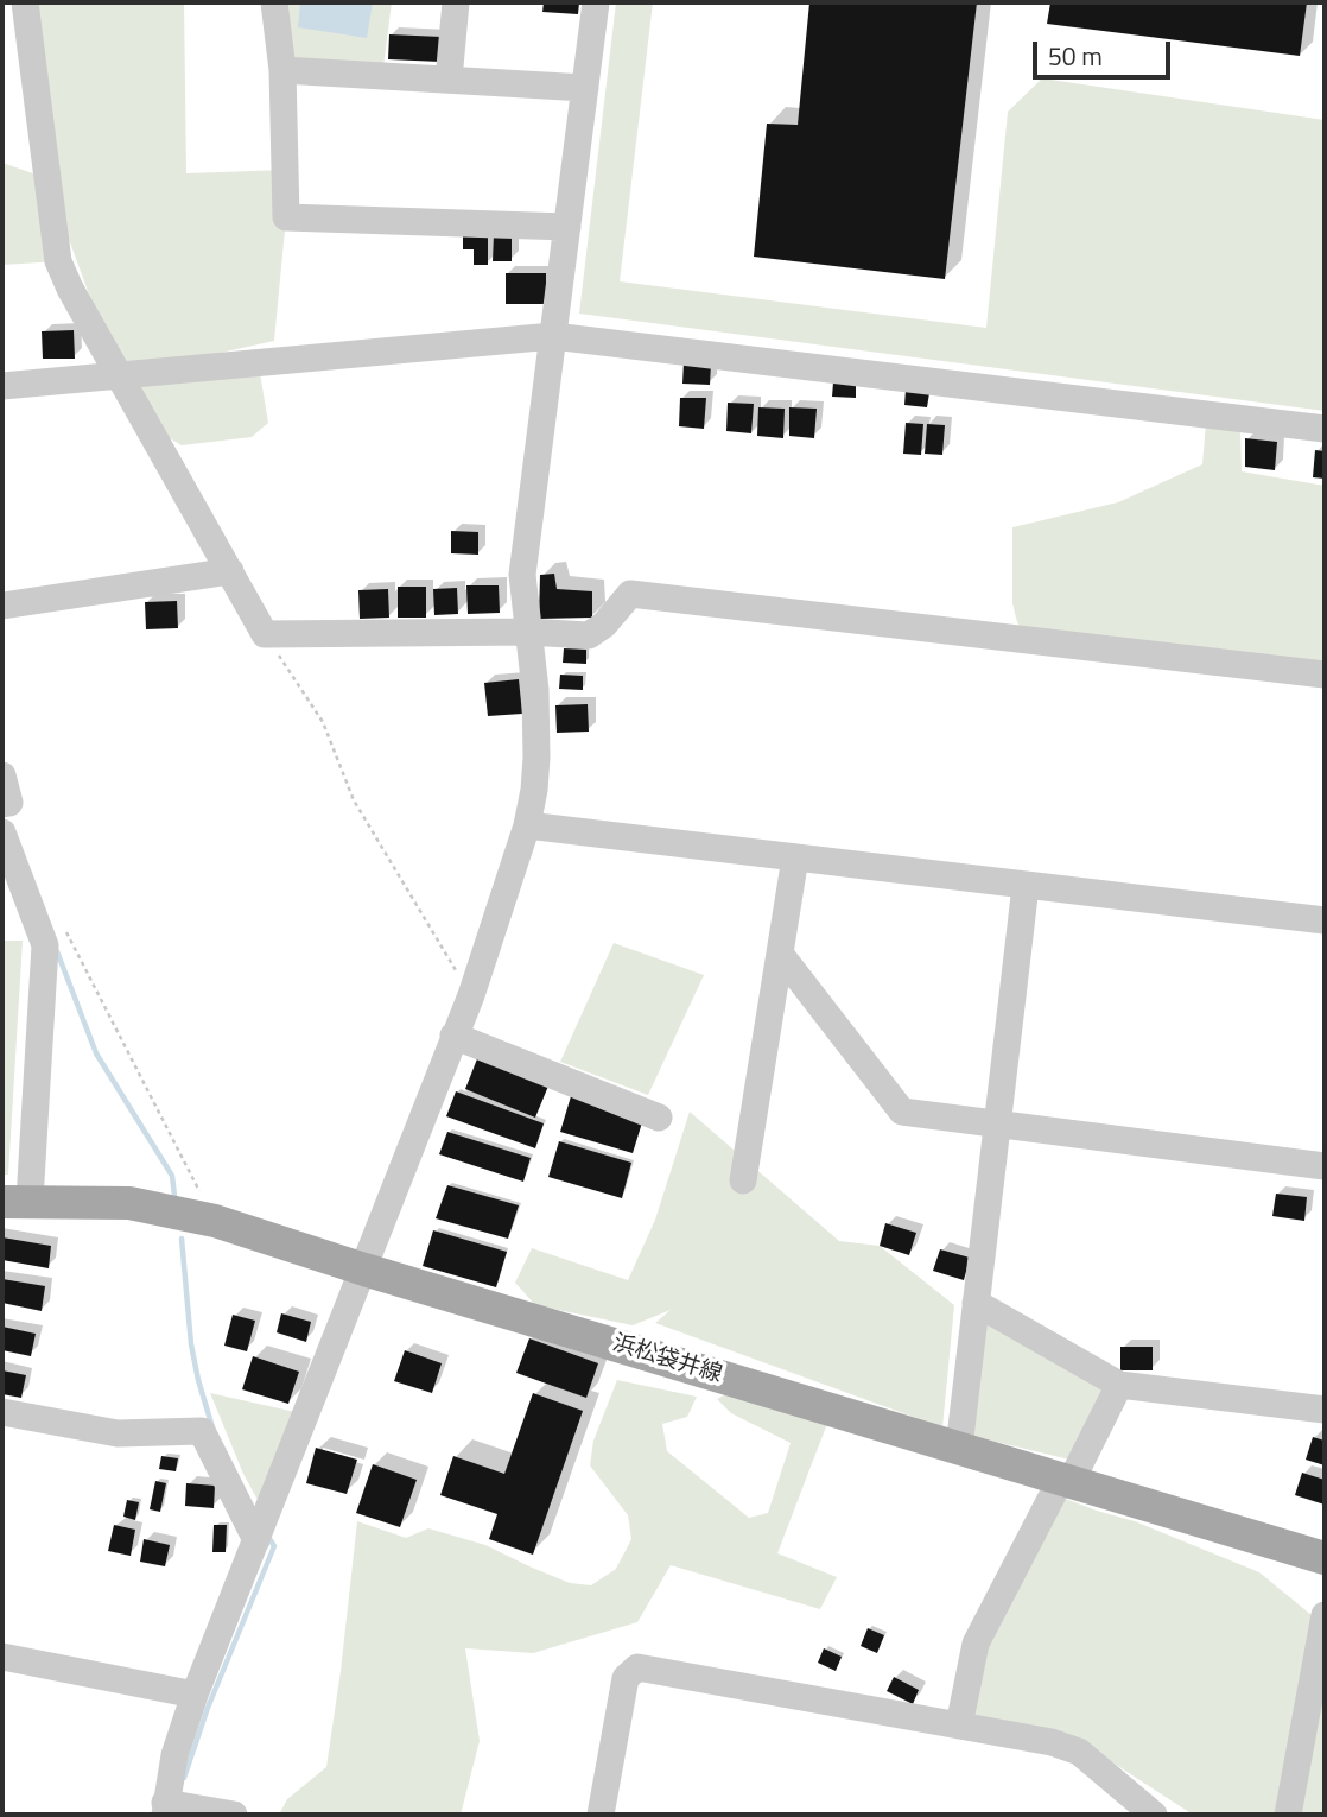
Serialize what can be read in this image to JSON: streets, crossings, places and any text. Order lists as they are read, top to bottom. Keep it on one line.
{"streets":{"main road":["浜松袋井線"]},"scale_bar":"50 m"}
